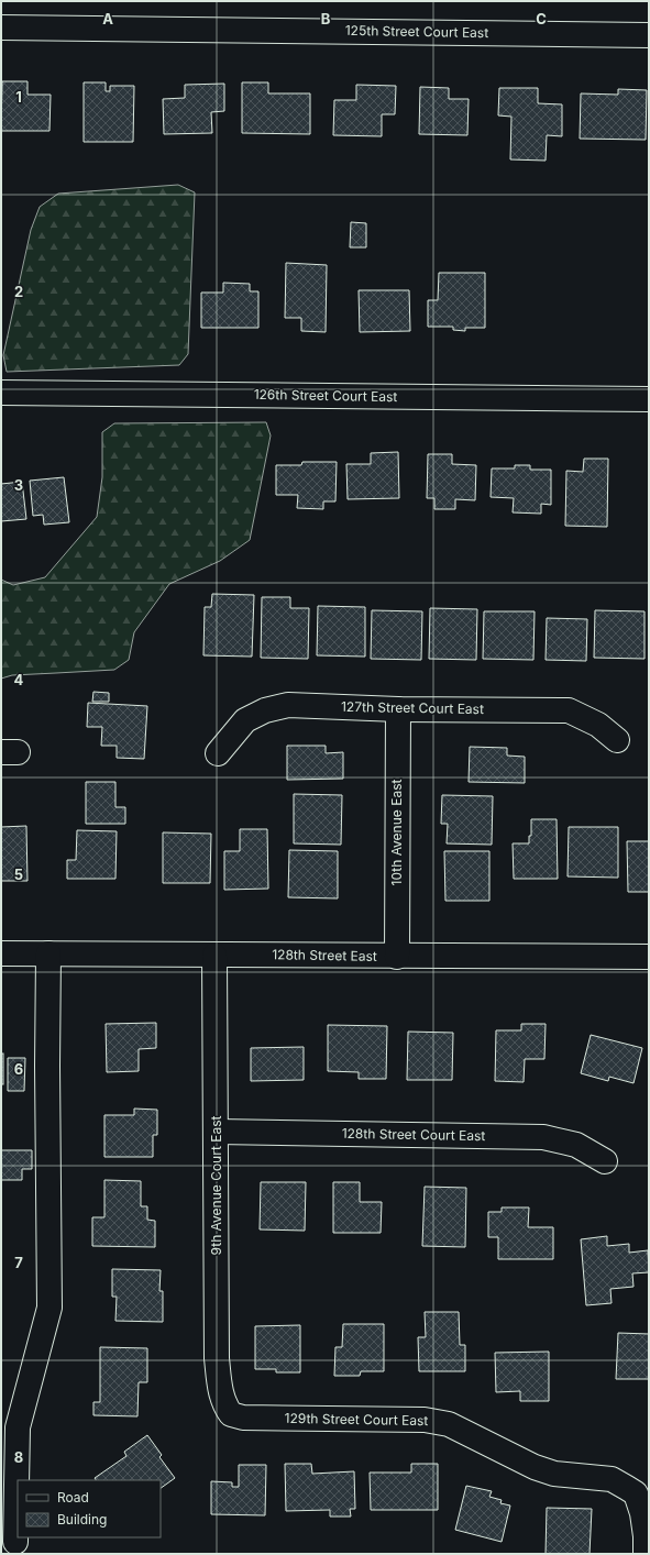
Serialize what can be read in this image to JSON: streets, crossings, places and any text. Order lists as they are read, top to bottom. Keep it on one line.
{"streets":{"street":["125th Street Court East","126th Street Court East","127th Street Court East","10th Avenue East","128th Street East","128th Street Court East","9th Avenue Court East","129th Street Court East"]},"crossings":[["127th Street Court East","10th Avenue East"],["10th Avenue East","128th Street East"],["128th Street East","9th Avenue Court East"],["128th Street Court East","9th Avenue Court East"],["9th Avenue Court East","129th Street Court East"]],"legend":["Road","Building"],"grid":{"columns":["A","B","C"],"rows":["1","2","3","4","5","6","7","8"]}}
